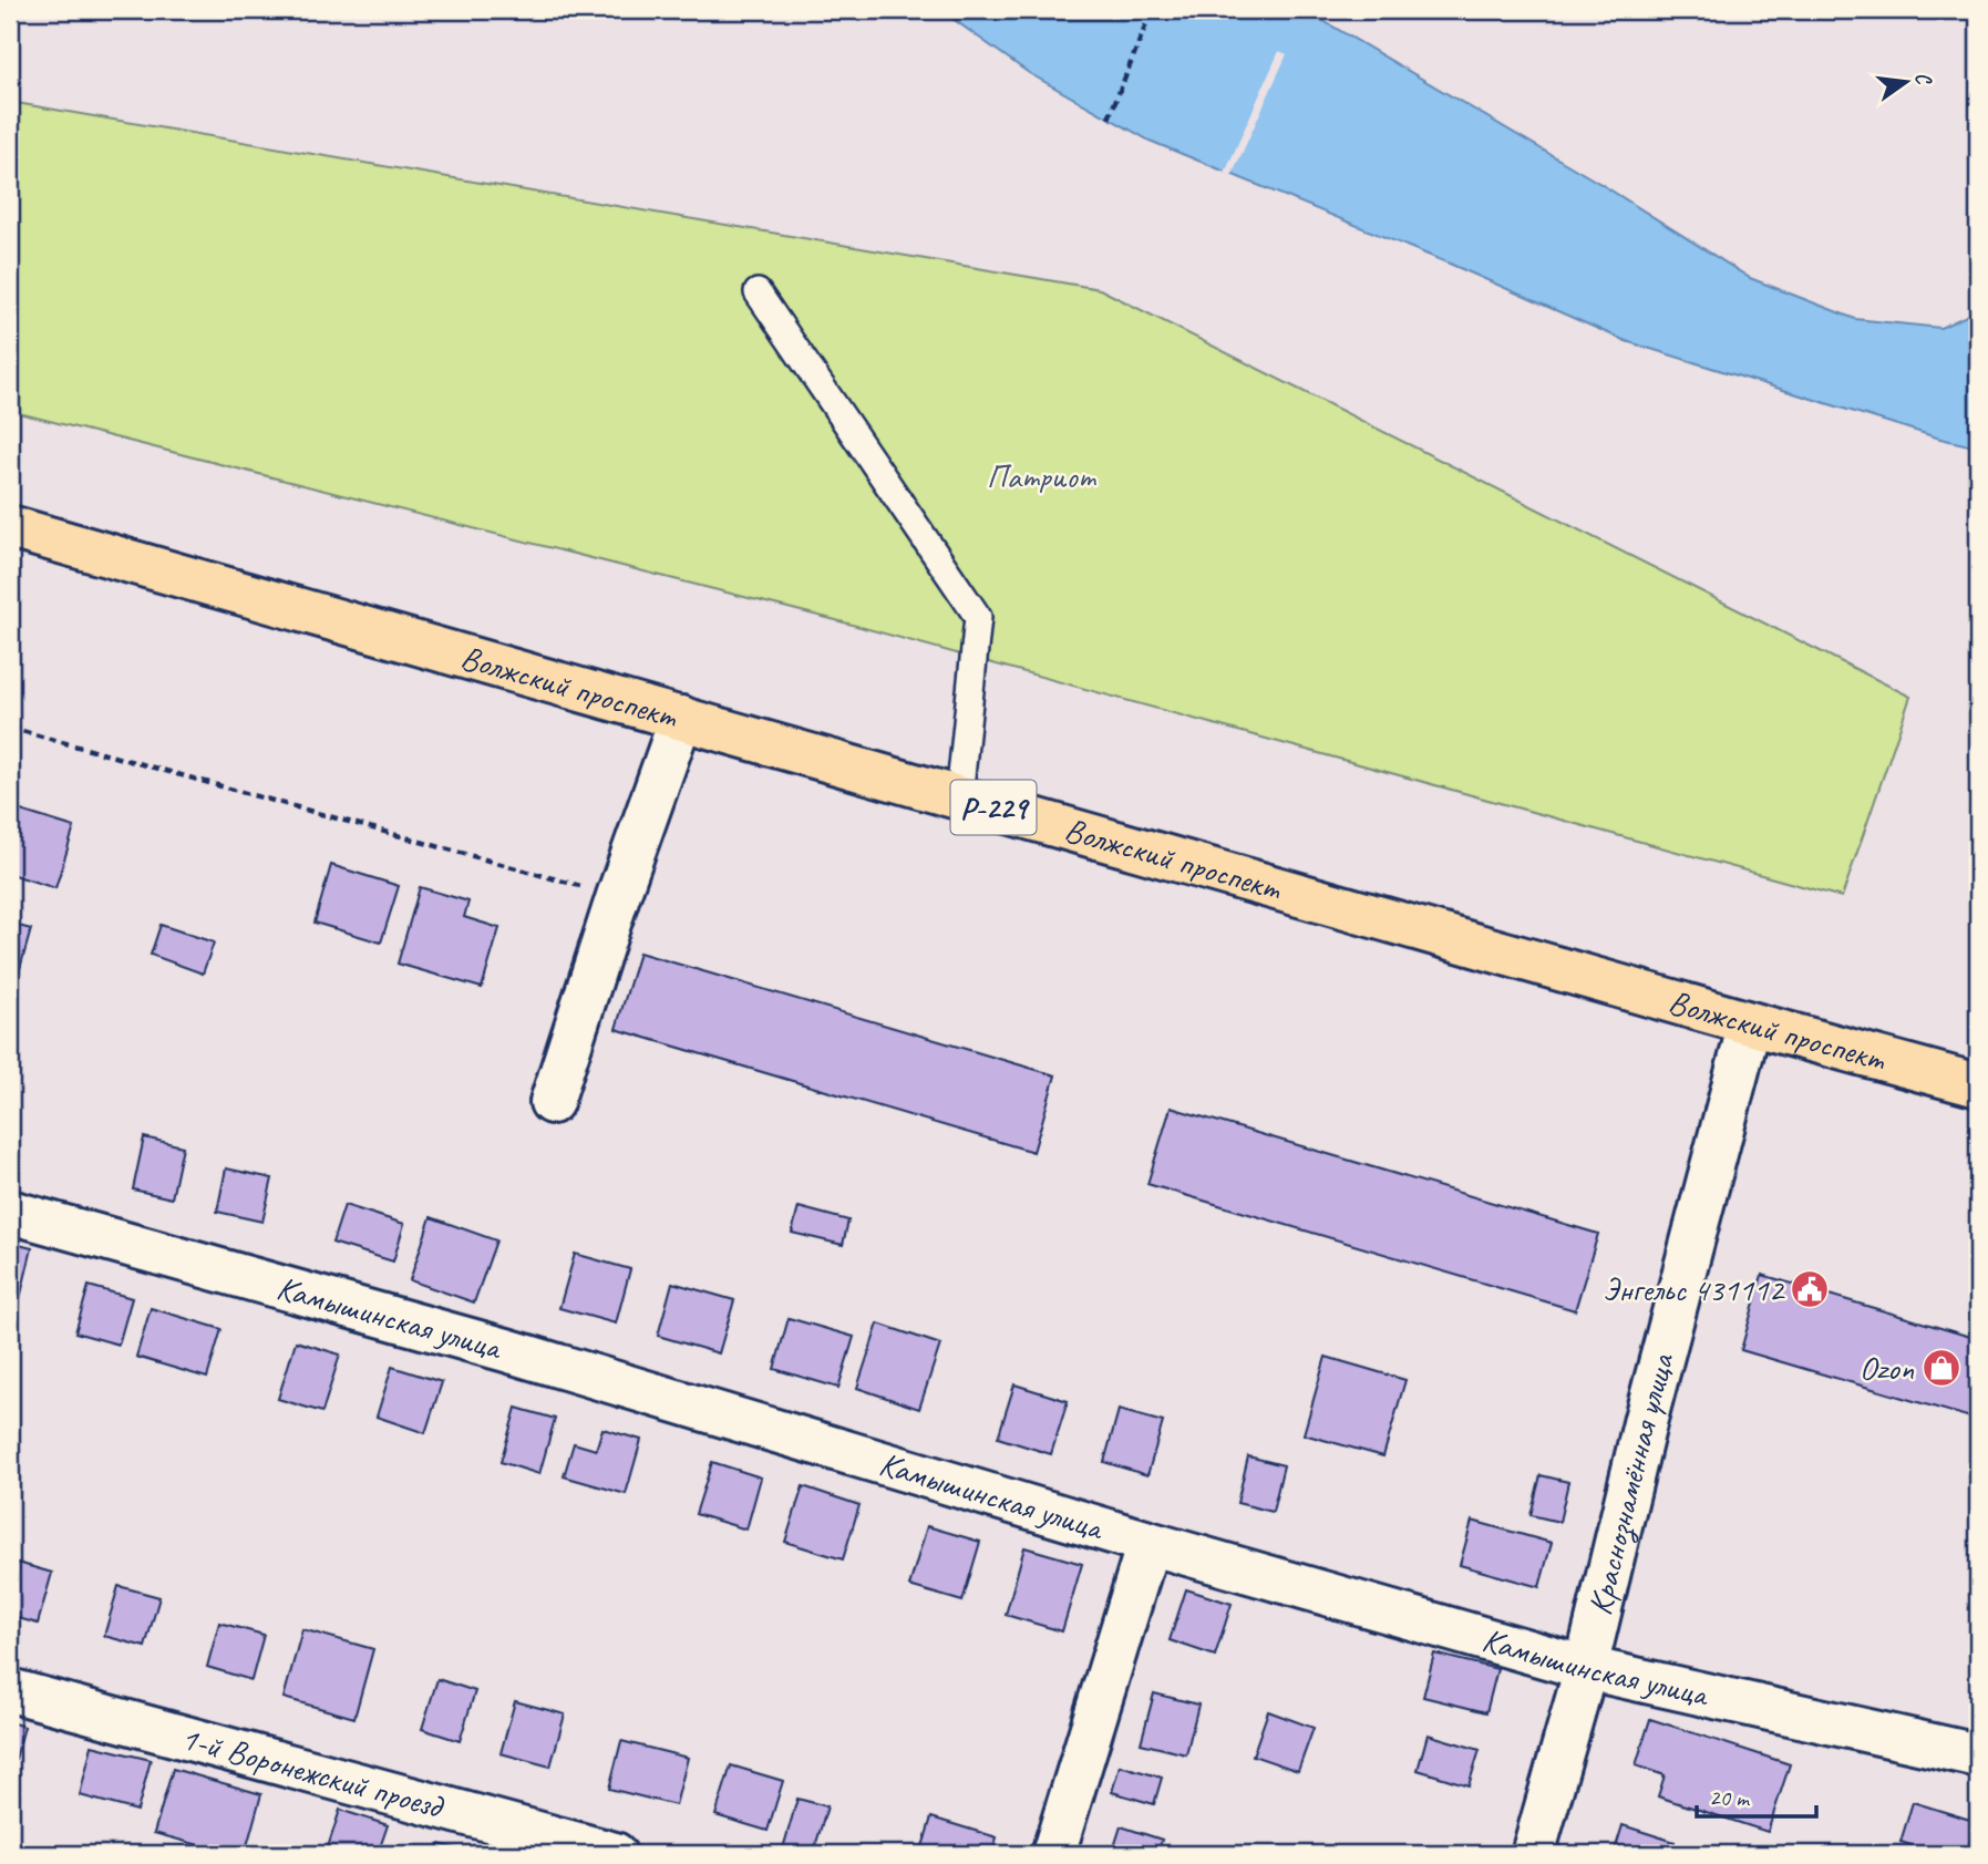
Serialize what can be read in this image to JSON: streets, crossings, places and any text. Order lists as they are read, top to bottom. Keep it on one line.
{"streets":{"main road":["Волжский проспект","Р-229"],"street":["Камышинская улица","Краснознамённая улица","1-й Воронежский проезд"]},"crossings":[["Волжский проспект","Краснознамённая улица"],["Камышинская улица","Краснознамённая улица"]],"parks":["Патриот"],"places":{"public building":["Энгельс 431112"],"shop":["Ozon"]},"scale_bar":"20 m","north":"right"}
